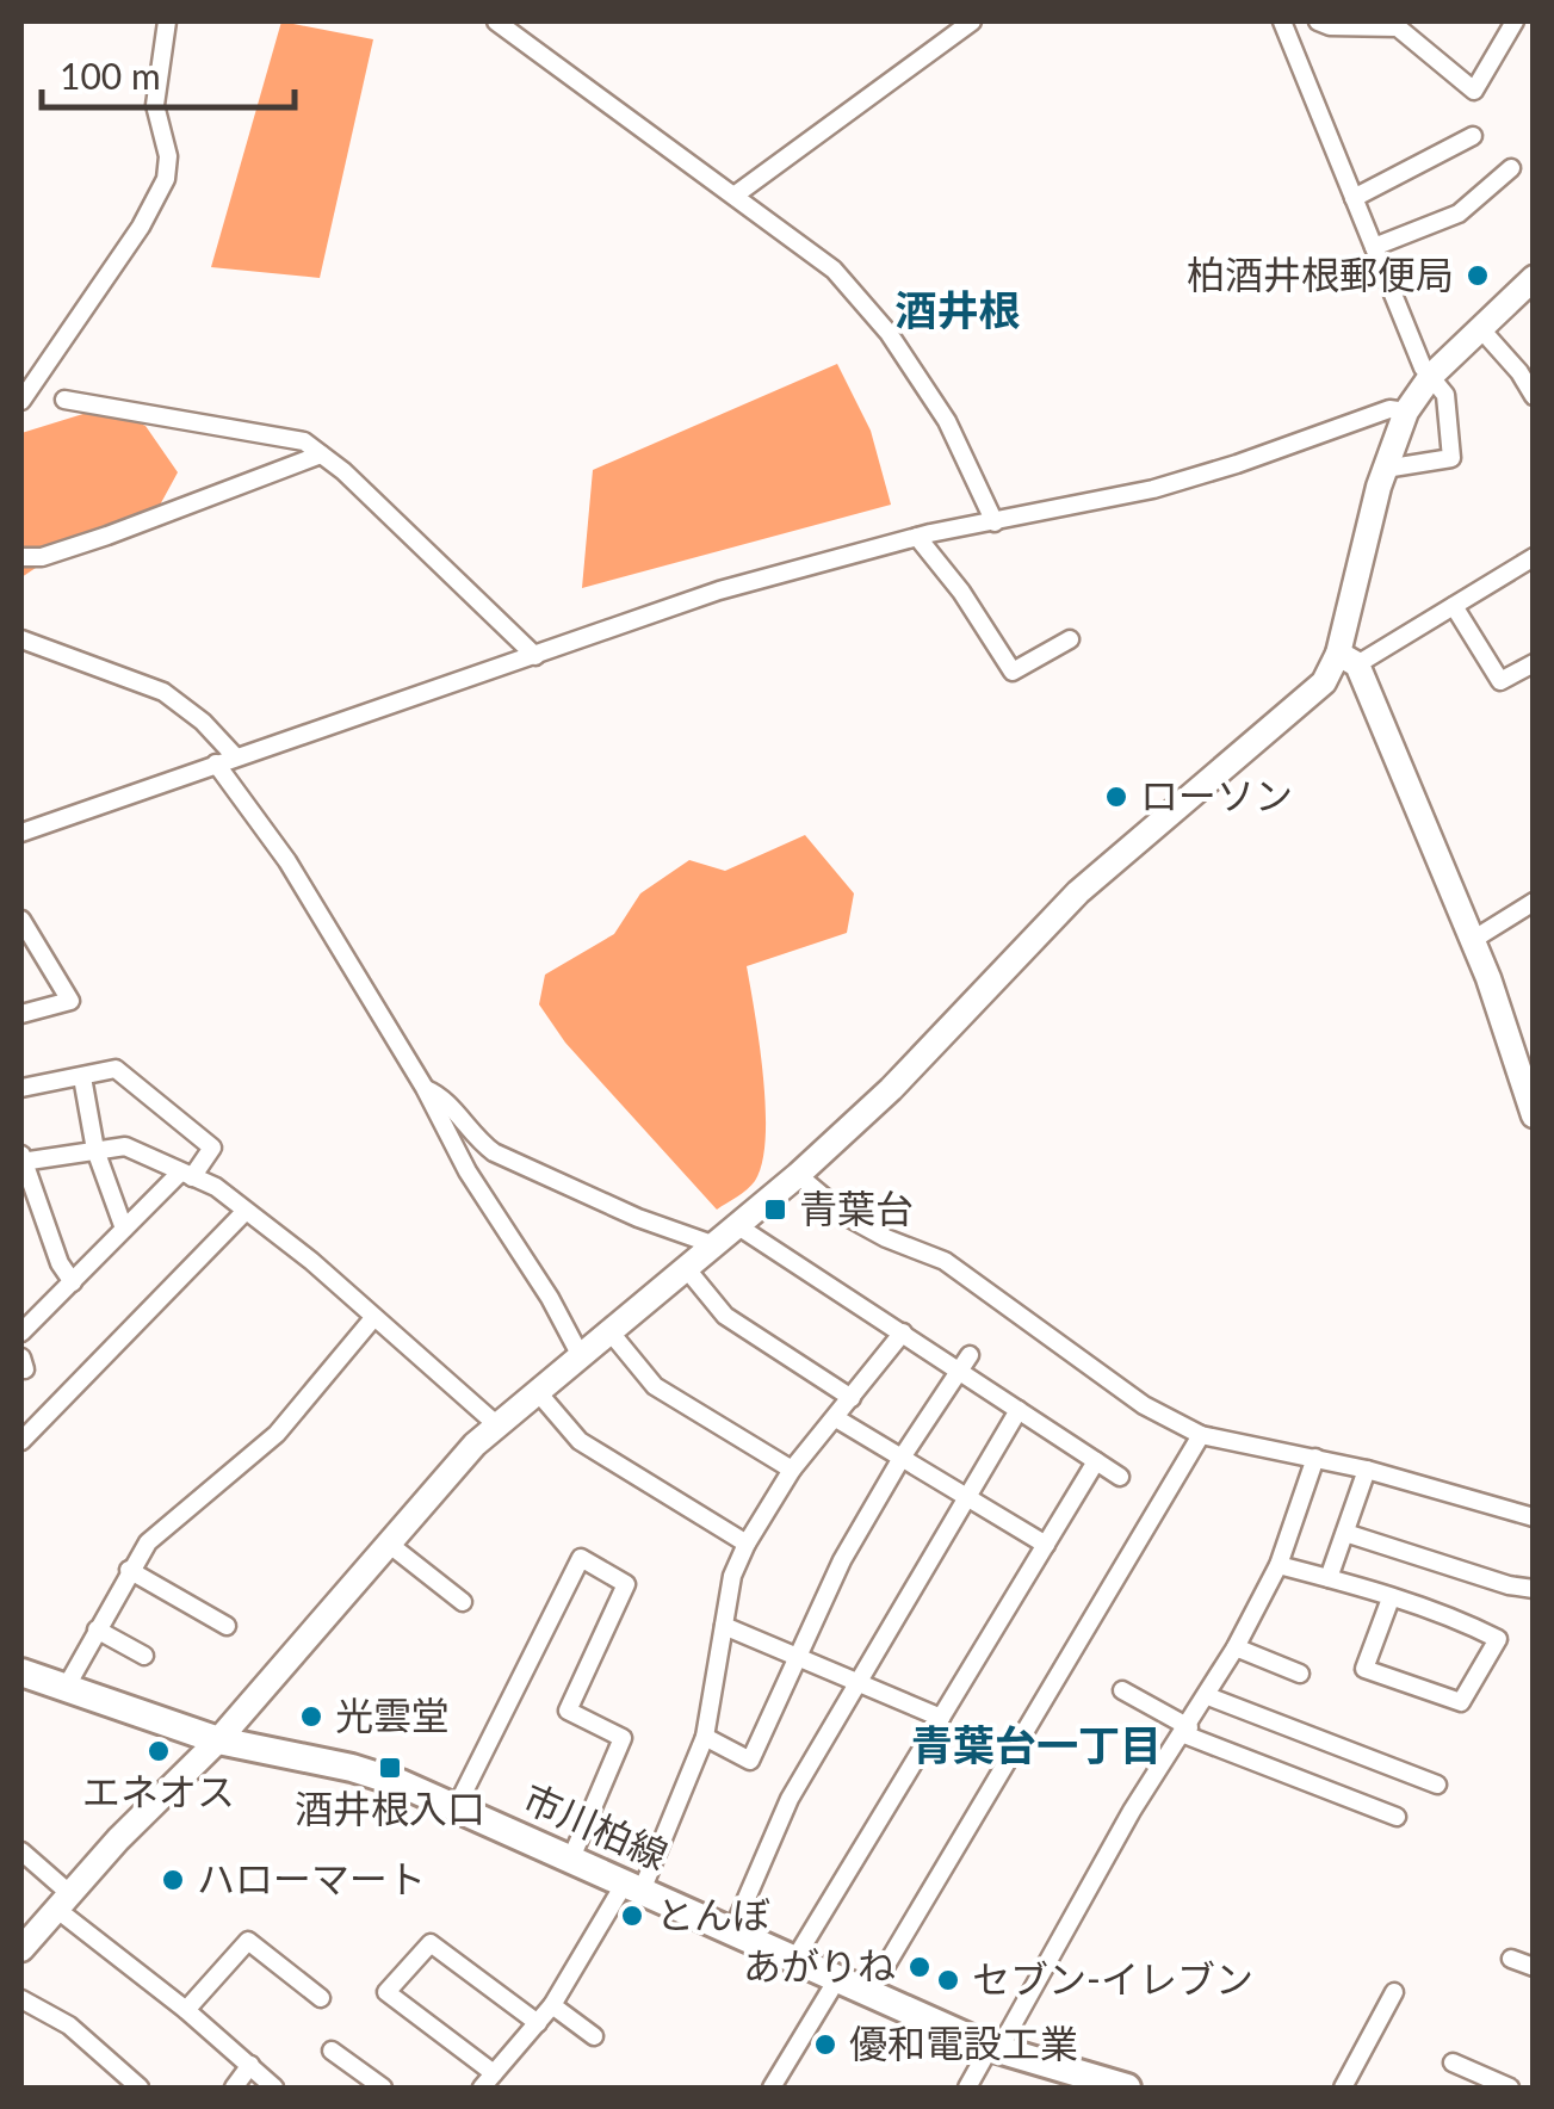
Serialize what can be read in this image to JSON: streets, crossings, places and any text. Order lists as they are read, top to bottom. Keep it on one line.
{"streets":{"main road":["市川柏線"]},"districts":["酒井根","青葉台一丁目"],"places":{"other":["柏酒井根郵便局","ローソン","光雲堂","エネオス","ハローマート","とんぼ","あがりね","セブン-イレブン","優和電設工業"],"transit":["青葉台","酒井根入口"]},"scale_bar":"100 m"}
